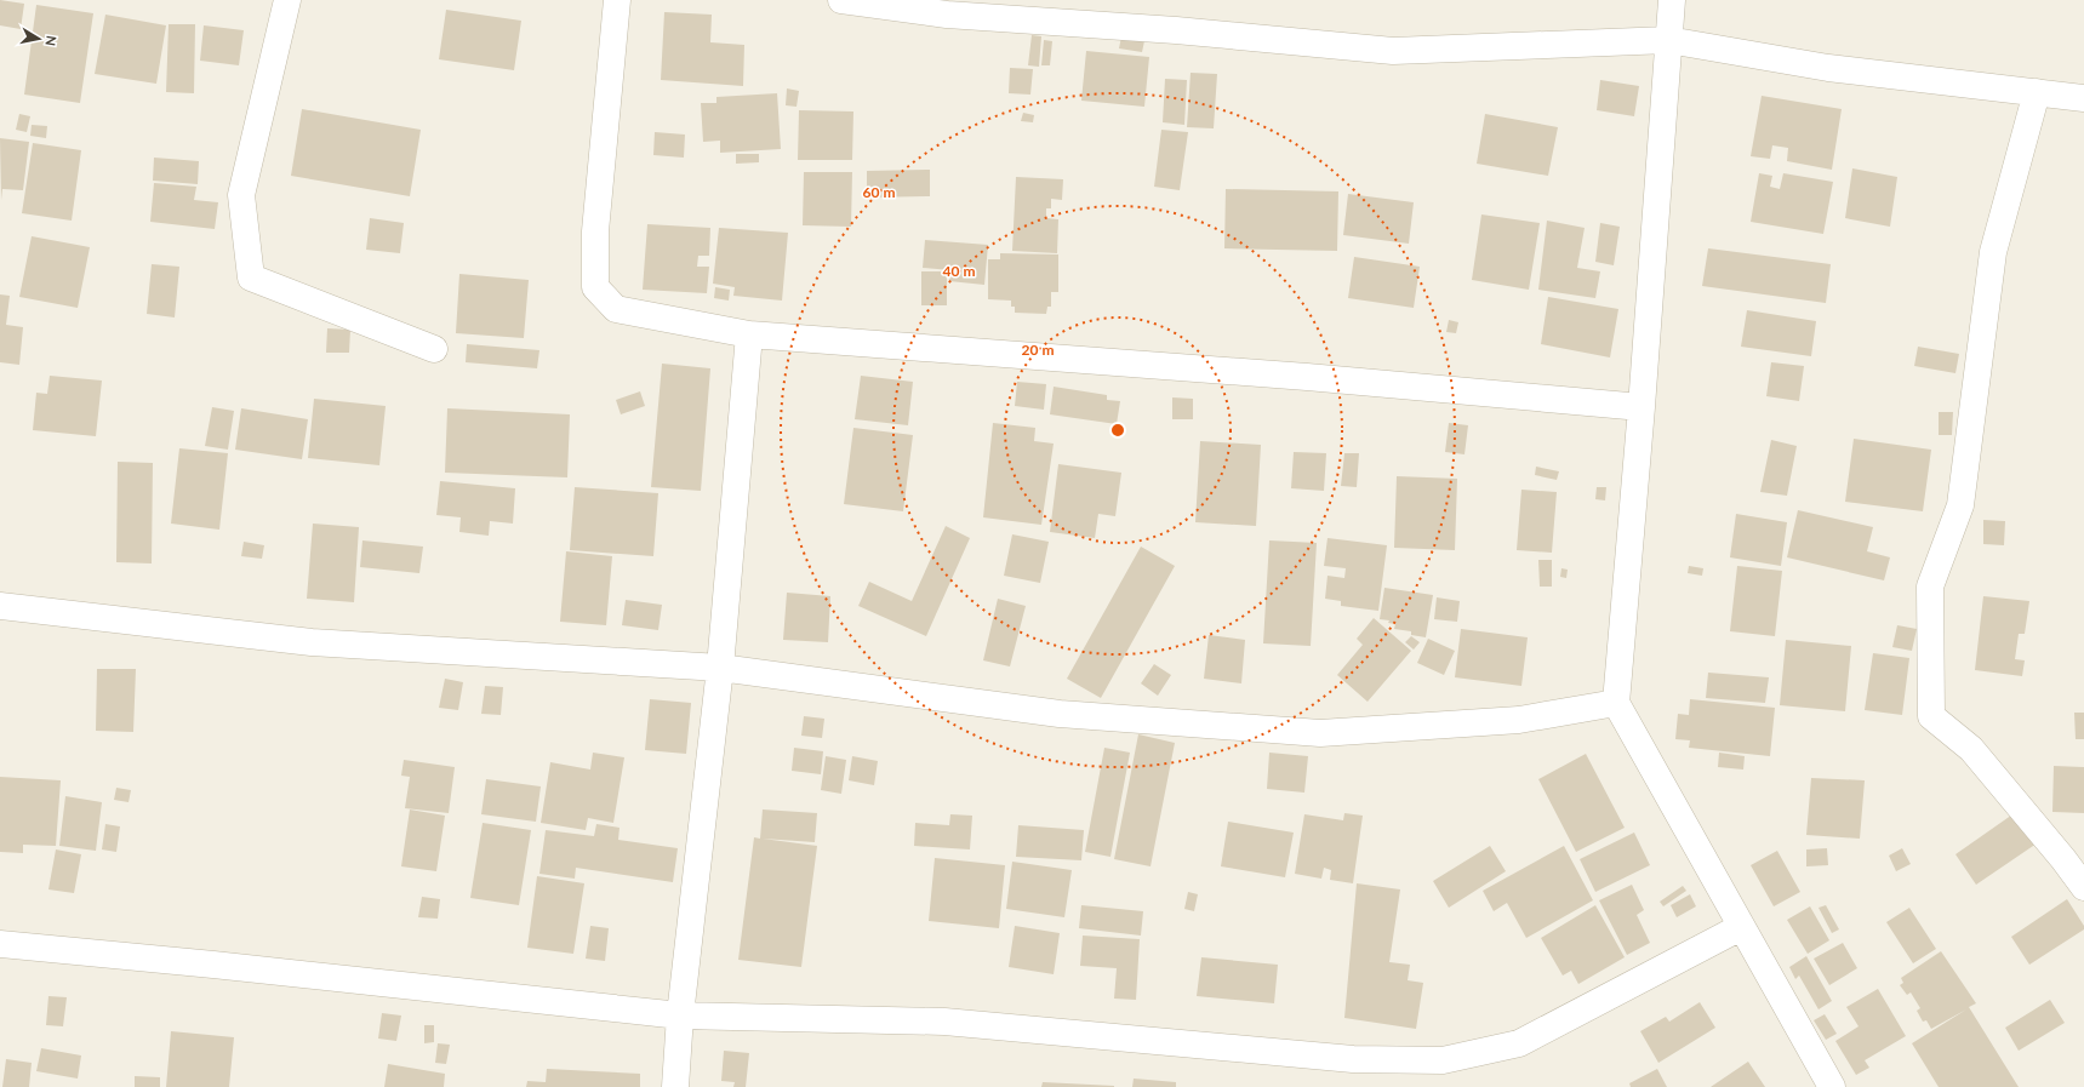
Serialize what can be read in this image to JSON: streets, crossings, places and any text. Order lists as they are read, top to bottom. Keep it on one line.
{"north":"right","rings":["60 m","40 m","20 m"]}
